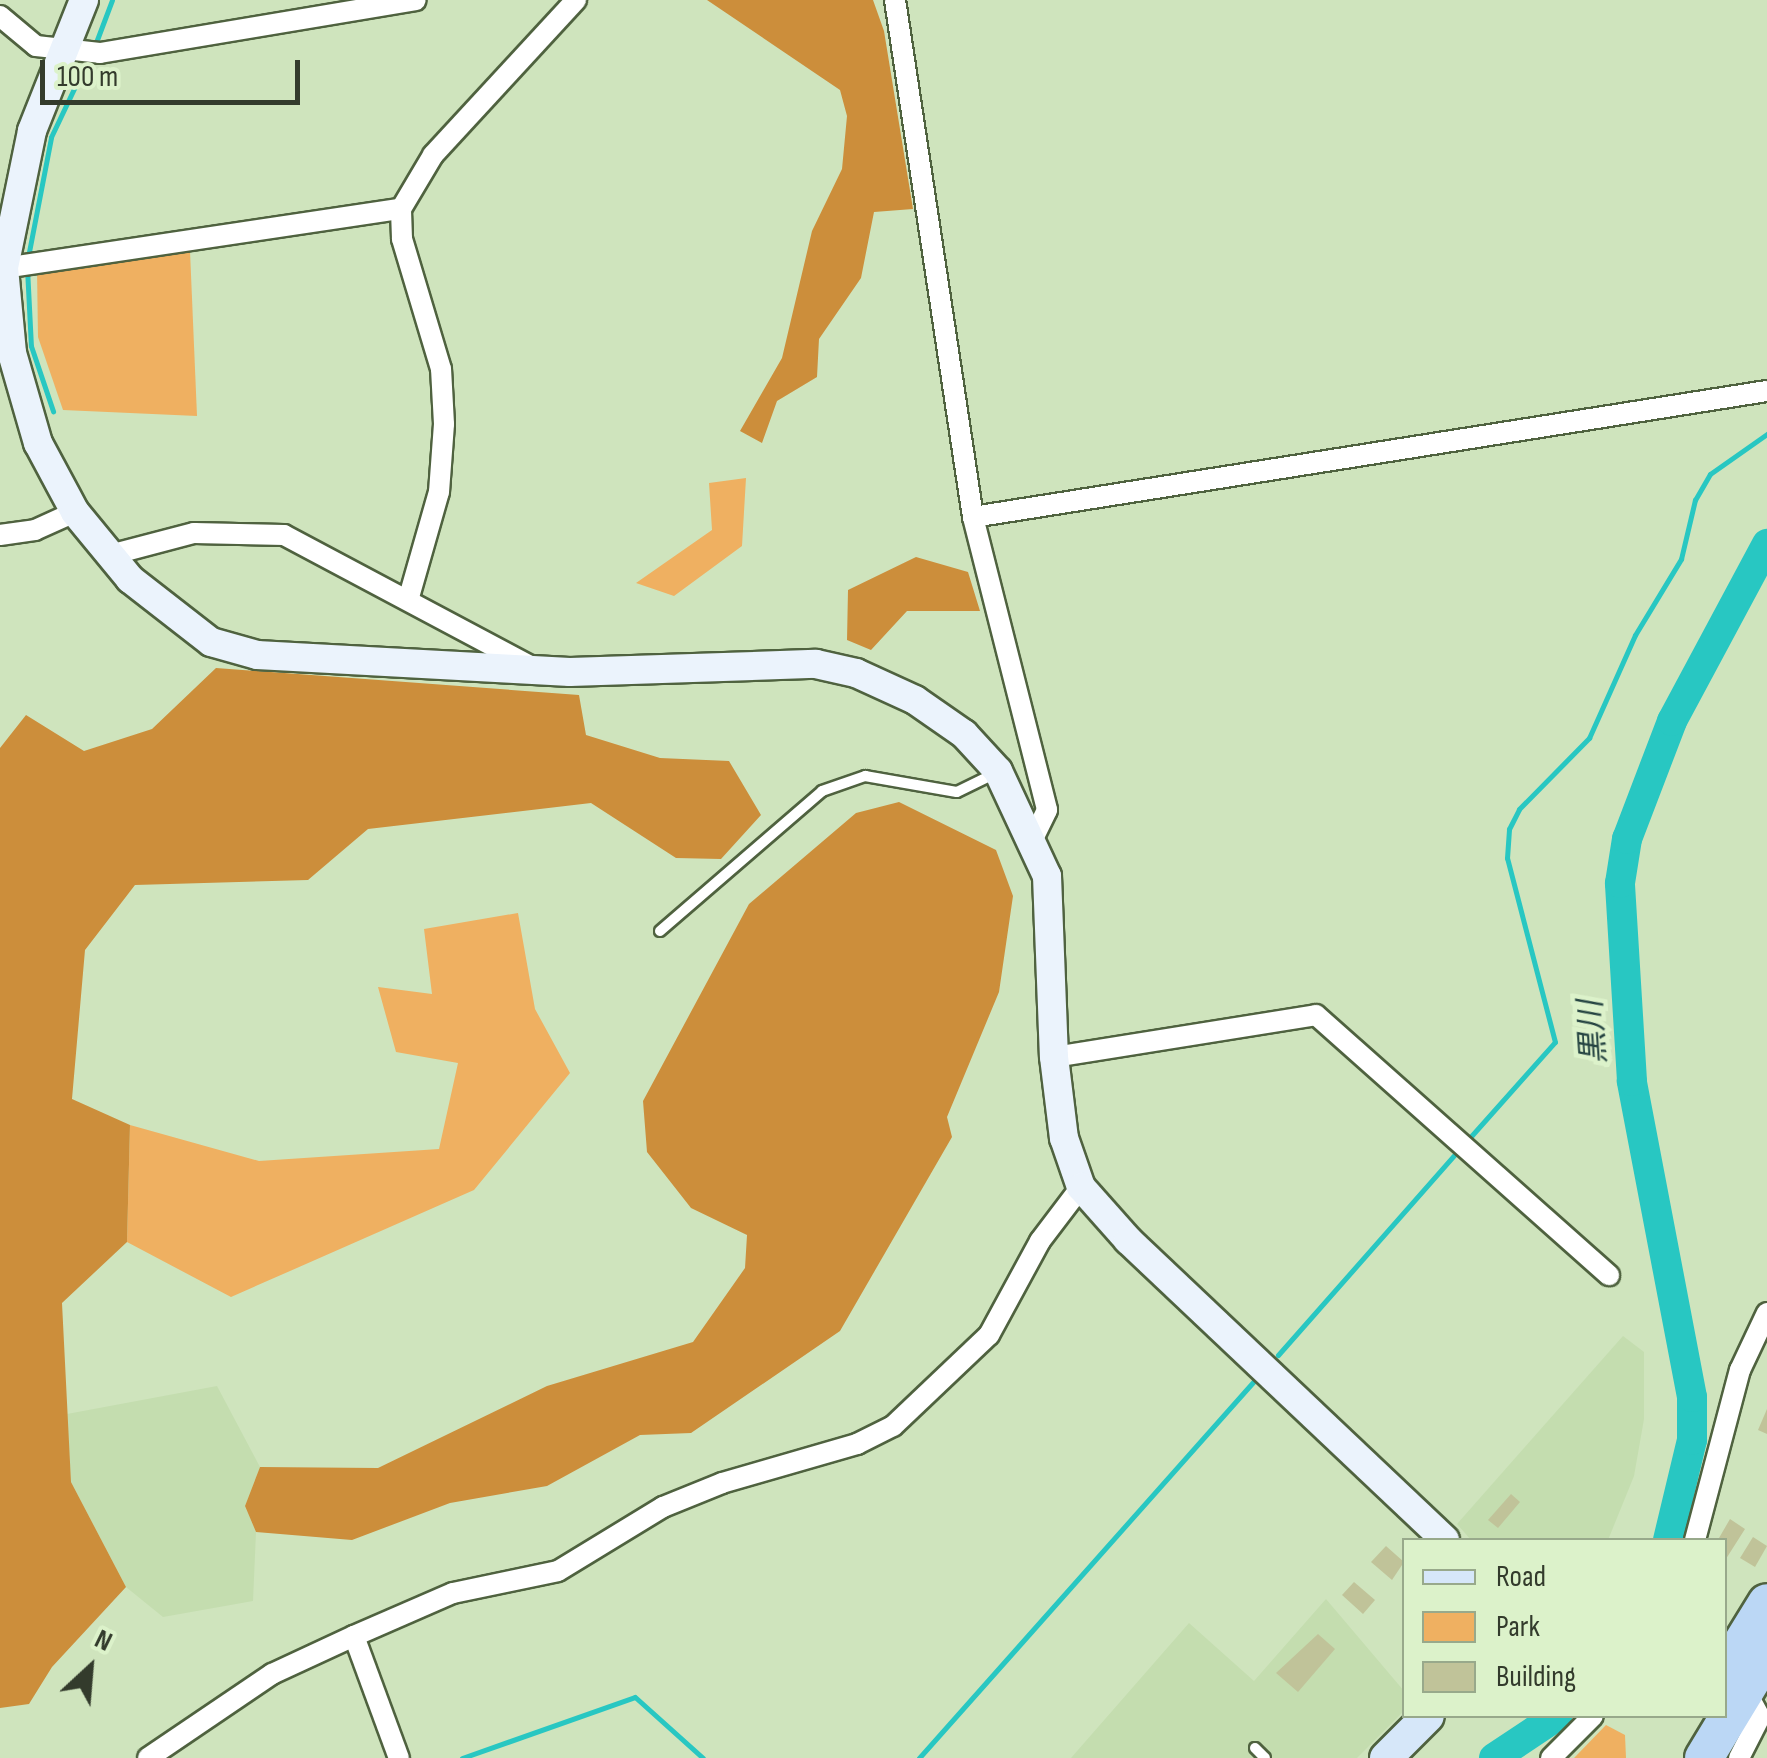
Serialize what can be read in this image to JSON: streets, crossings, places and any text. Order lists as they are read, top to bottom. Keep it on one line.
{"water":["黒川"],"legend":["Road","Park","Building"],"scale_bar":"100 m","north":"top right"}
